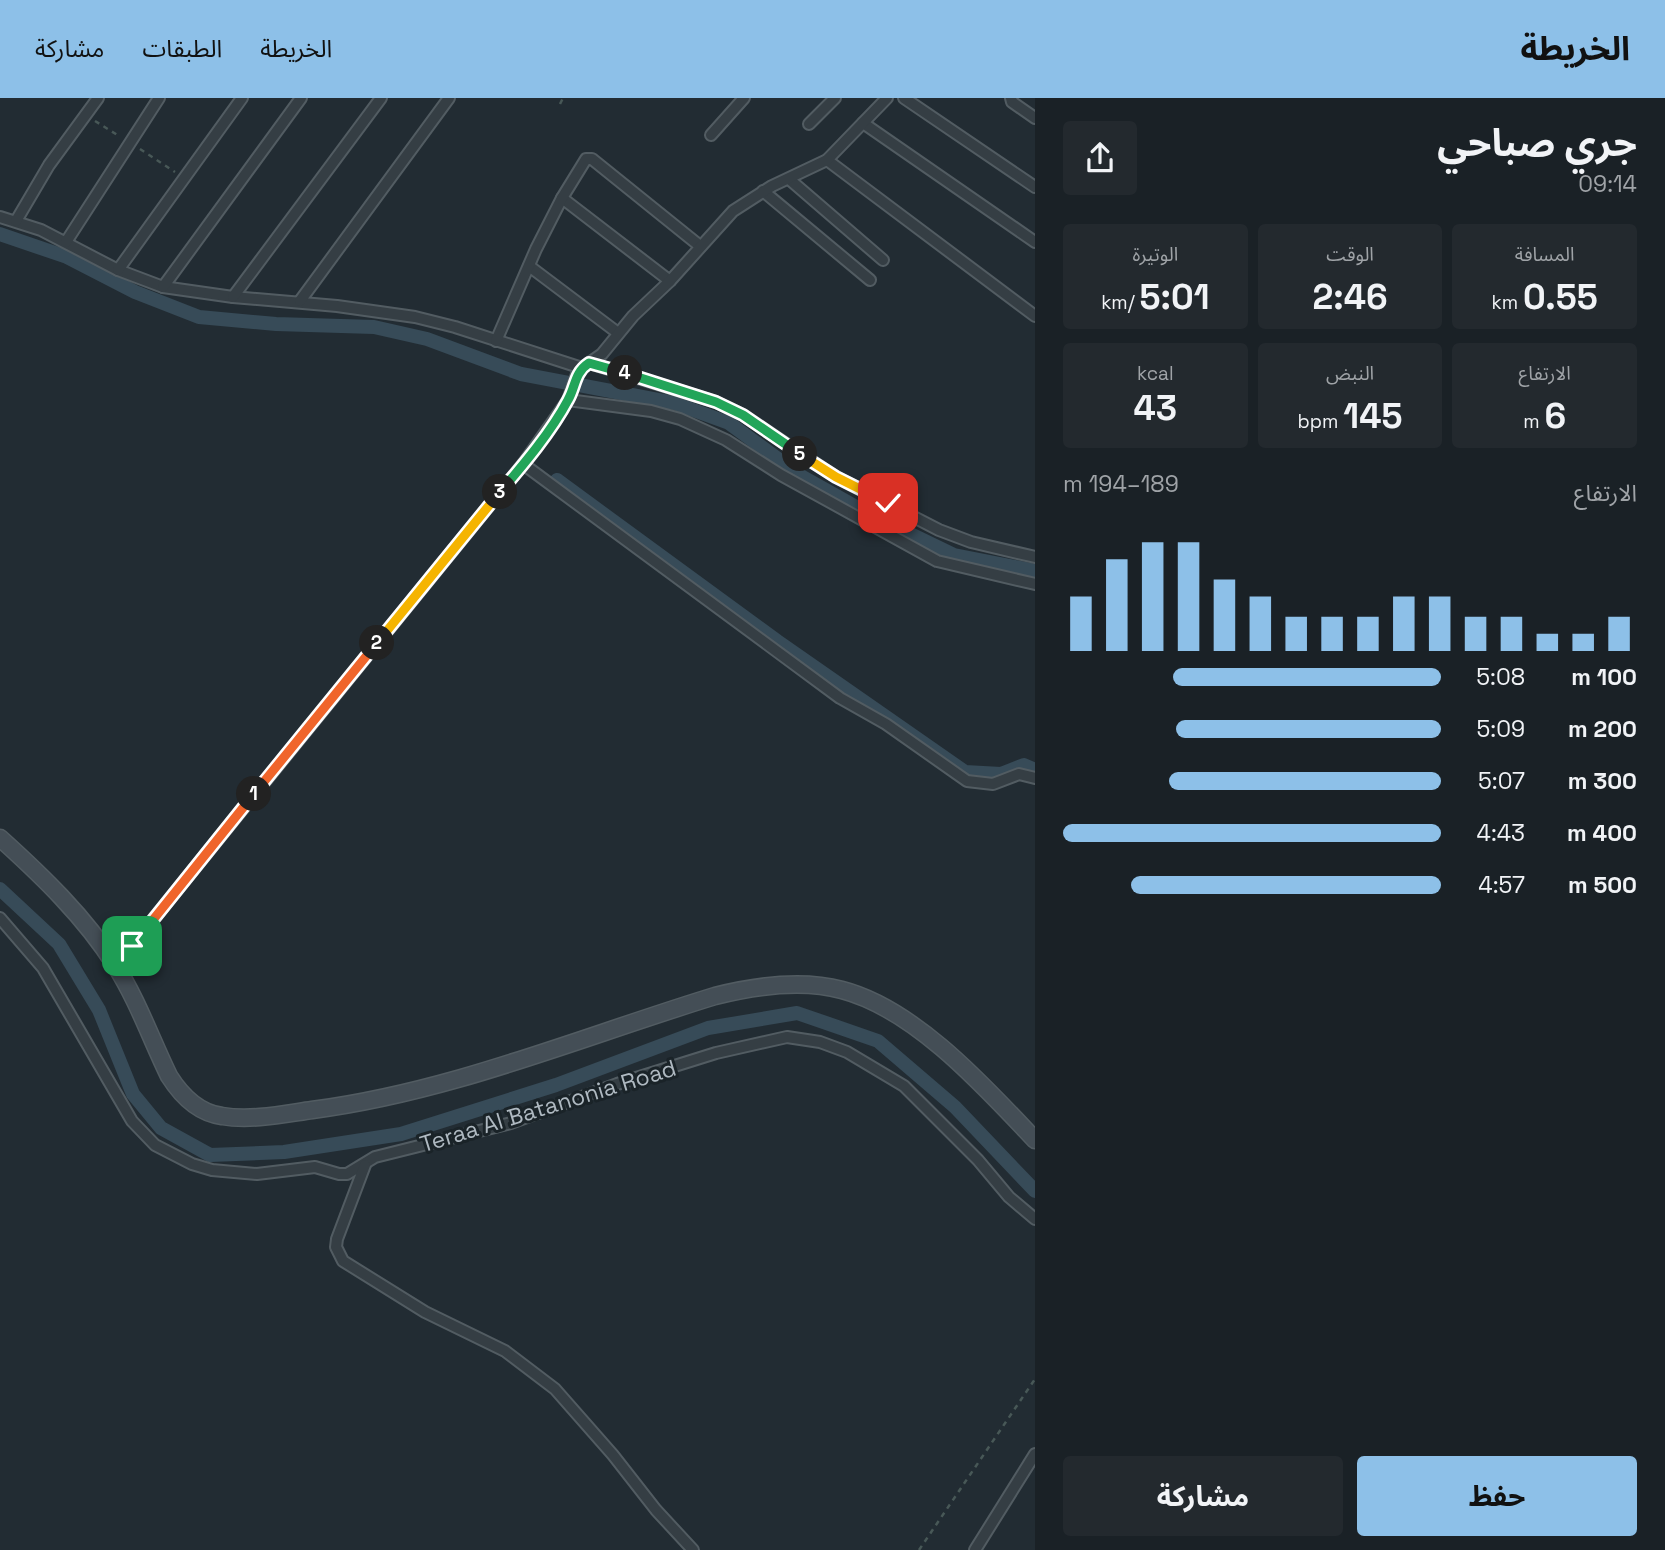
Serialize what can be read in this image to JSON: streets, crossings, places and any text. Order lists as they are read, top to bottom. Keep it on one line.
{"streets":{"street":["Teraa Al Batanonia Road"]},"page":{"header":"الخريطة","nav":["الخريطة","الطبقات","مشاركة"],"heading":["جري صباحي","09:14"],"stats":[["المسافة","0.55 km"],["الوقت","2:46"],["الوتيرة","5:01 /km"],["الارتفاع","6 m"],["النبض","145 bpm"],["kcal","43"]],"pins":["4","5","3","2","1"],"chart":["الارتفاع","189–194 m"],"list":[{"name":"100 m","note":"5:08"},{"name":"200 m","note":"5:09"},{"name":"300 m","note":"5:07"},{"name":"400 m","note":"4:43"},{"name":"500 m","note":"4:57"}],"buttons":["حفظ","مشاركة"]}}
